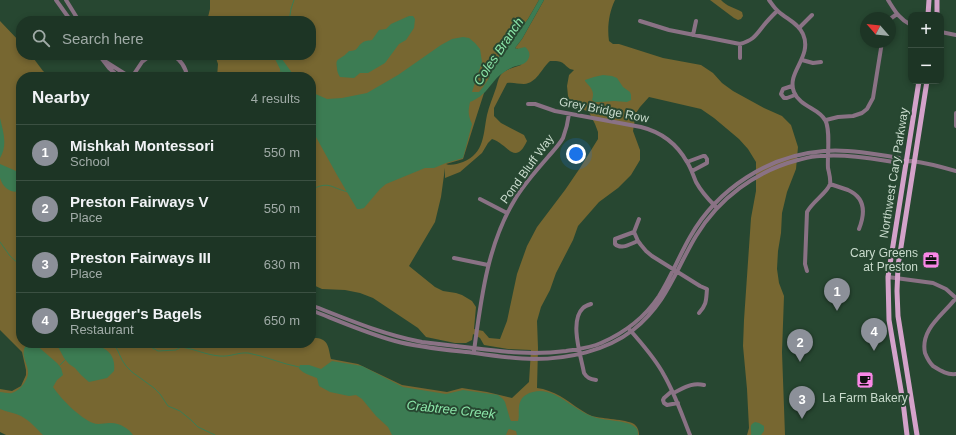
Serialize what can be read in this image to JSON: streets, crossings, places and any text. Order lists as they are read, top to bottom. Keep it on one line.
{"streets":{"main road":["Northwest Cary Parkway"],"street":["Grey Bridge Row","Pond Bluff Way"]},"crossings":[["Grey Bridge Row","Pond Bluff Way"]],"water":["Coles Branch","Crabtree Creek"],"places":{"office":["Cary Greens at Preston"],"cafe":["La Farm Bakery"]},"north":"top left","page":{"map_buttons":["+","−"],"search":"Search here","heading":["Nearby","4 results"],"list":[{"mark":"1","name":"Mishkah Montessori","note":"School","value":"550 m"},{"mark":"2","name":"Preston Fairways V","note":"Place","value":"550 m"},{"mark":"3","name":"Preston Fairways III","note":"Place","value":"630 m"},{"mark":"4","name":"Bruegger's Bagels","note":"Restaurant","value":"650 m"}],"pins":["1","4","2","3"]}}
